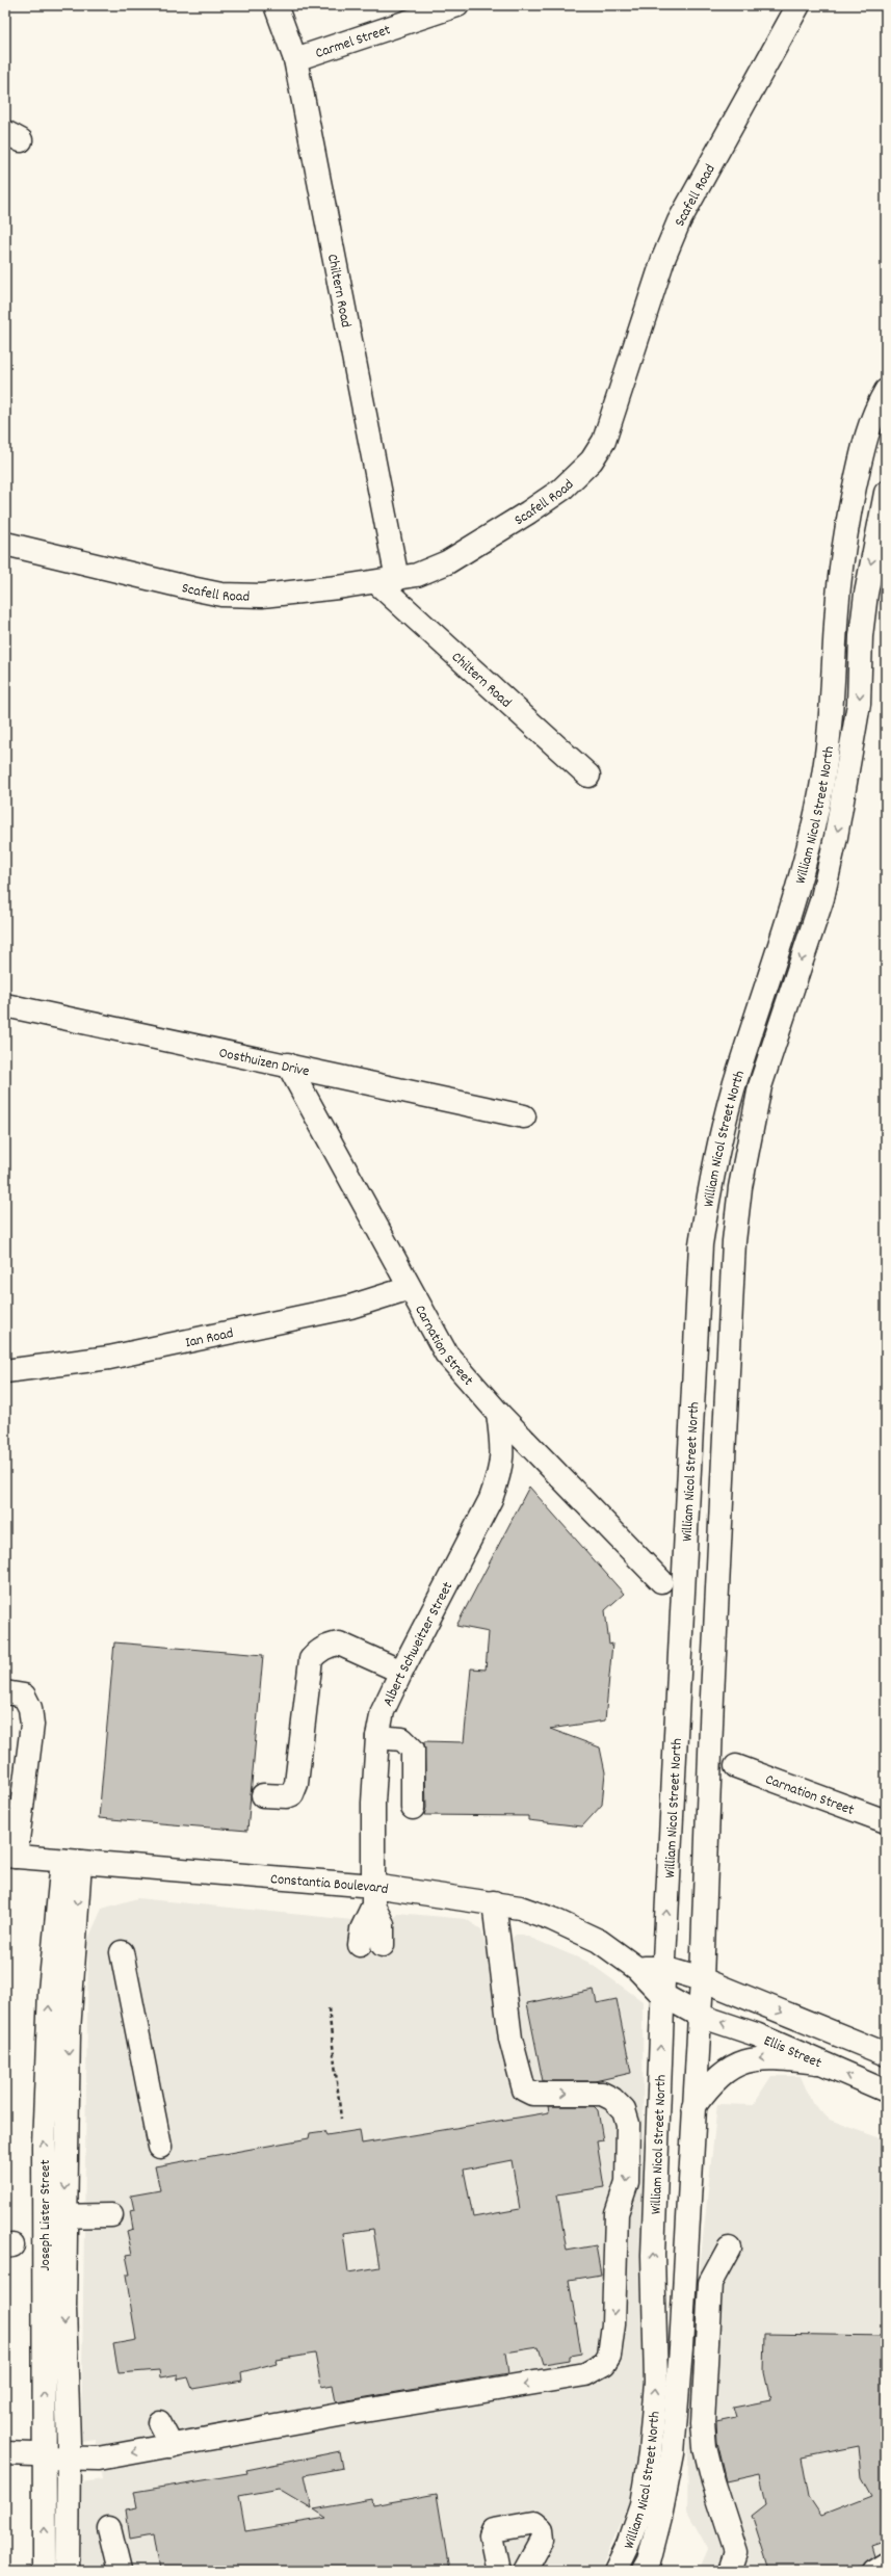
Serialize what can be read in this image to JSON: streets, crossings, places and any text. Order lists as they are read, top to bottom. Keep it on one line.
{"streets":{"street":["Carmel Street","Scafell Road","Chiltern Road","William Nicol Street North","Oosthuizen Drive","Ian Road","Carnation Street","Albert Schweitzer Street","Constantia Boulevard","Ellis Street","Joseph Lister Street"]},"crossings":[["Carmel Street","Chiltern Road"],["Scafell Road","Chiltern Road"],["William Nicol Street North","Constantia Boulevard"],["William Nicol Street North","Ellis Street"],["Oosthuizen Drive","Carnation Street"],["Ian Road","Carnation Street"],["Carnation Street","Albert Schweitzer Street"],["Albert Schweitzer Street","Constantia Boulevard"],["Constantia Boulevard","Ellis Street"],["Constantia Boulevard","Joseph Lister Street"]]}
